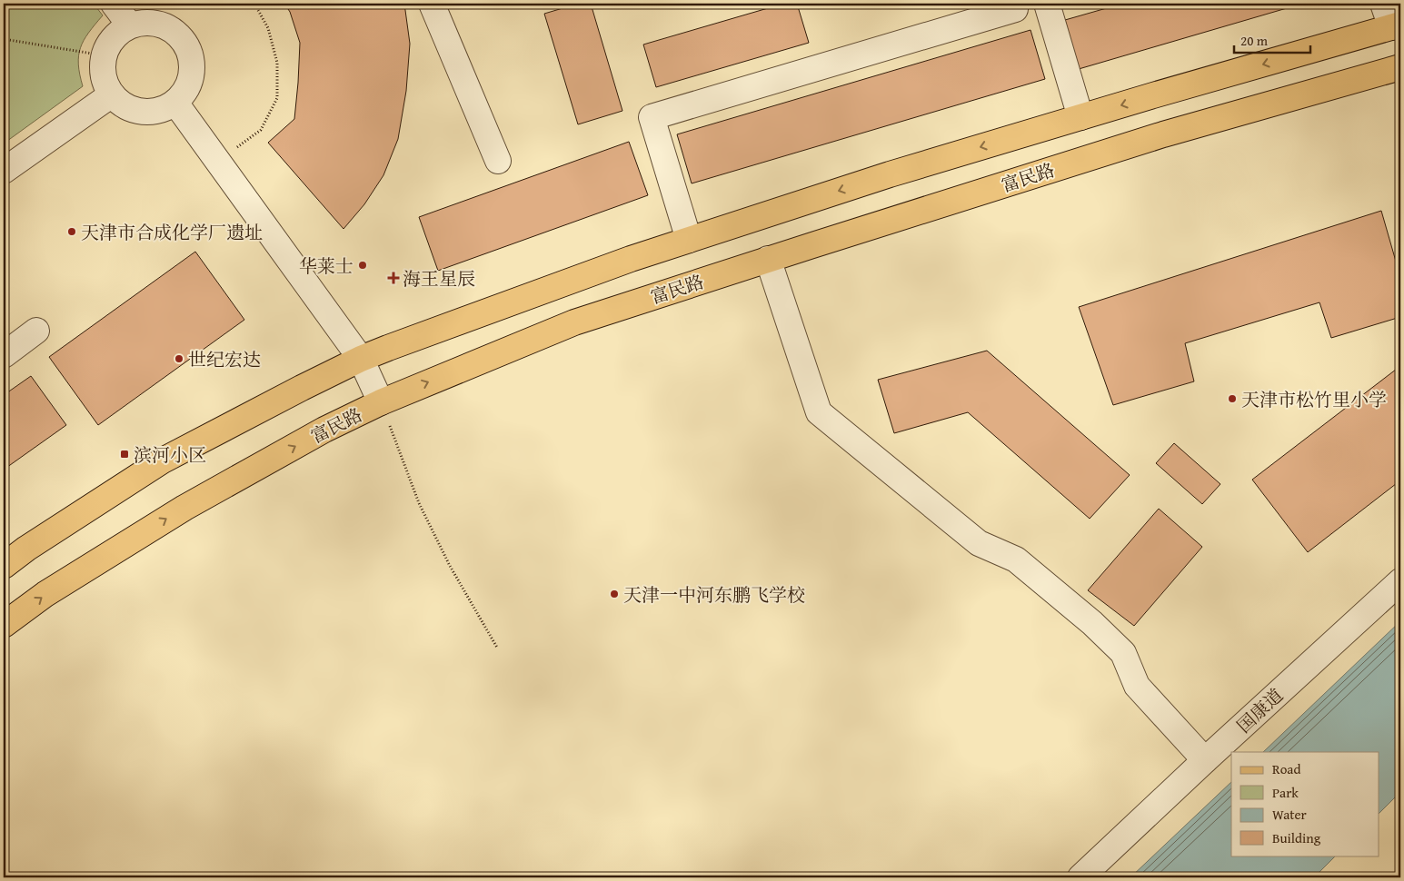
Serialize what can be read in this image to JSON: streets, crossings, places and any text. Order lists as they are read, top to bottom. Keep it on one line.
{"streets":{"main road":["富民路"],"street":["国康道"]},"places":{"other":["天津市合成化学厂遗址","华莱士","世纪宏达","天津市松竹里小学","天津一中河东鹏飞学校"],"health":["海王星辰"],"transit":["滨河小区"]},"legend":["Road","Park","Water","Building"],"scale_bar":"20 m"}
